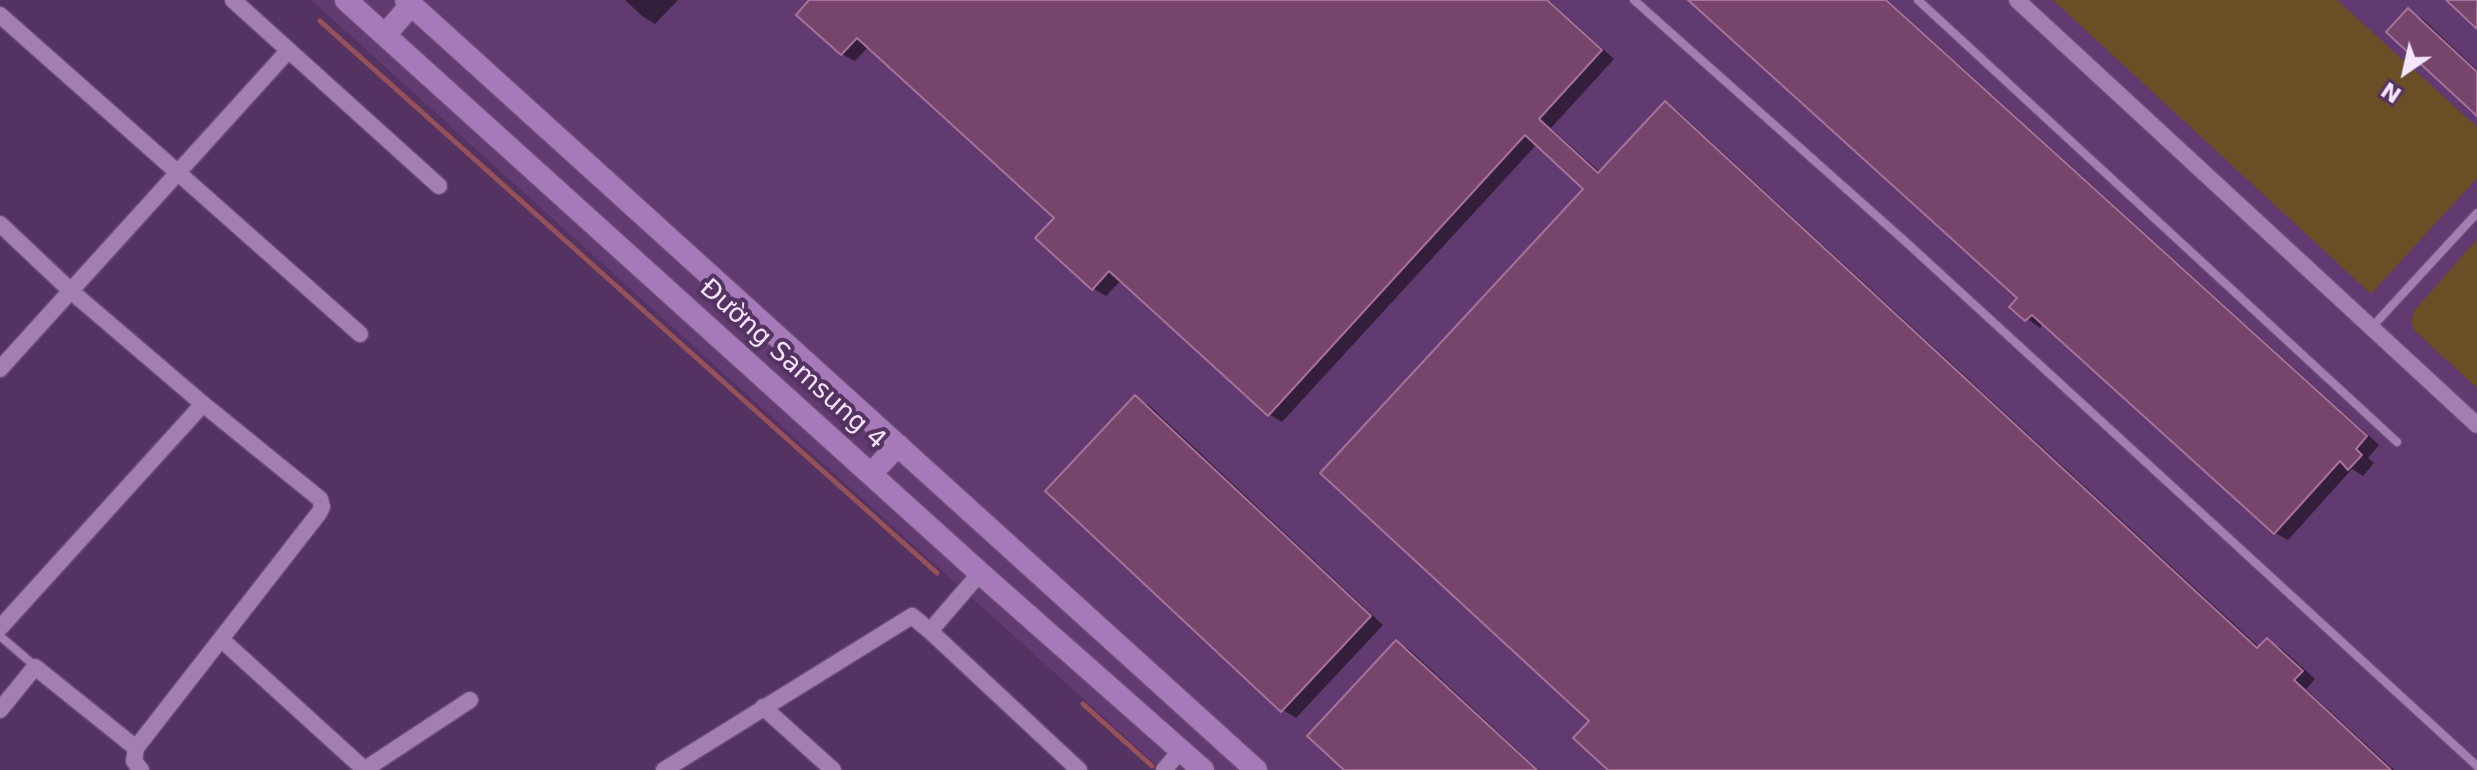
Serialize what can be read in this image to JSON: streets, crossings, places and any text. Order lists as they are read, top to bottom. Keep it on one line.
{"streets":{"main road":["Đường Samsung 4"]},"north":"bottom left"}
